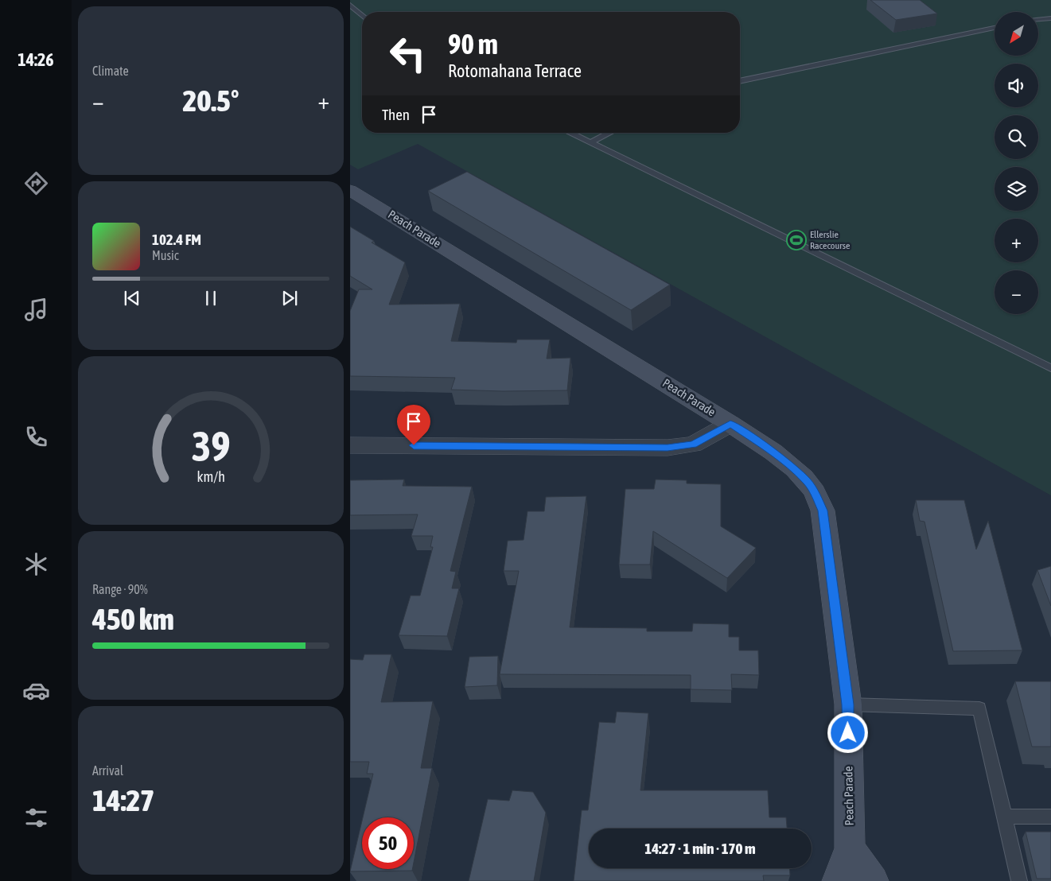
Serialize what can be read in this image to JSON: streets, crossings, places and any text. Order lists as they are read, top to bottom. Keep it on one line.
{"streets":{"main road":["Peach Parade"]},"places":{"sports":["Ellerslie Racecourse"]},"north":"bottom left","page":{"tabs":"14:26","tile":["Climate",["Range · 90%","450 km"],["Arrival","14:27"]],"map_buttons":["+","−"],"turn":["90 m","Rotomahana Terrace"],"heat":["−","20.5°","+"],"then":"Then","song":["102.4 FM","Music"],"limit":"50","trip":"14:27 · 1 min · 170 m","gauge":["39","km/h"]}}
